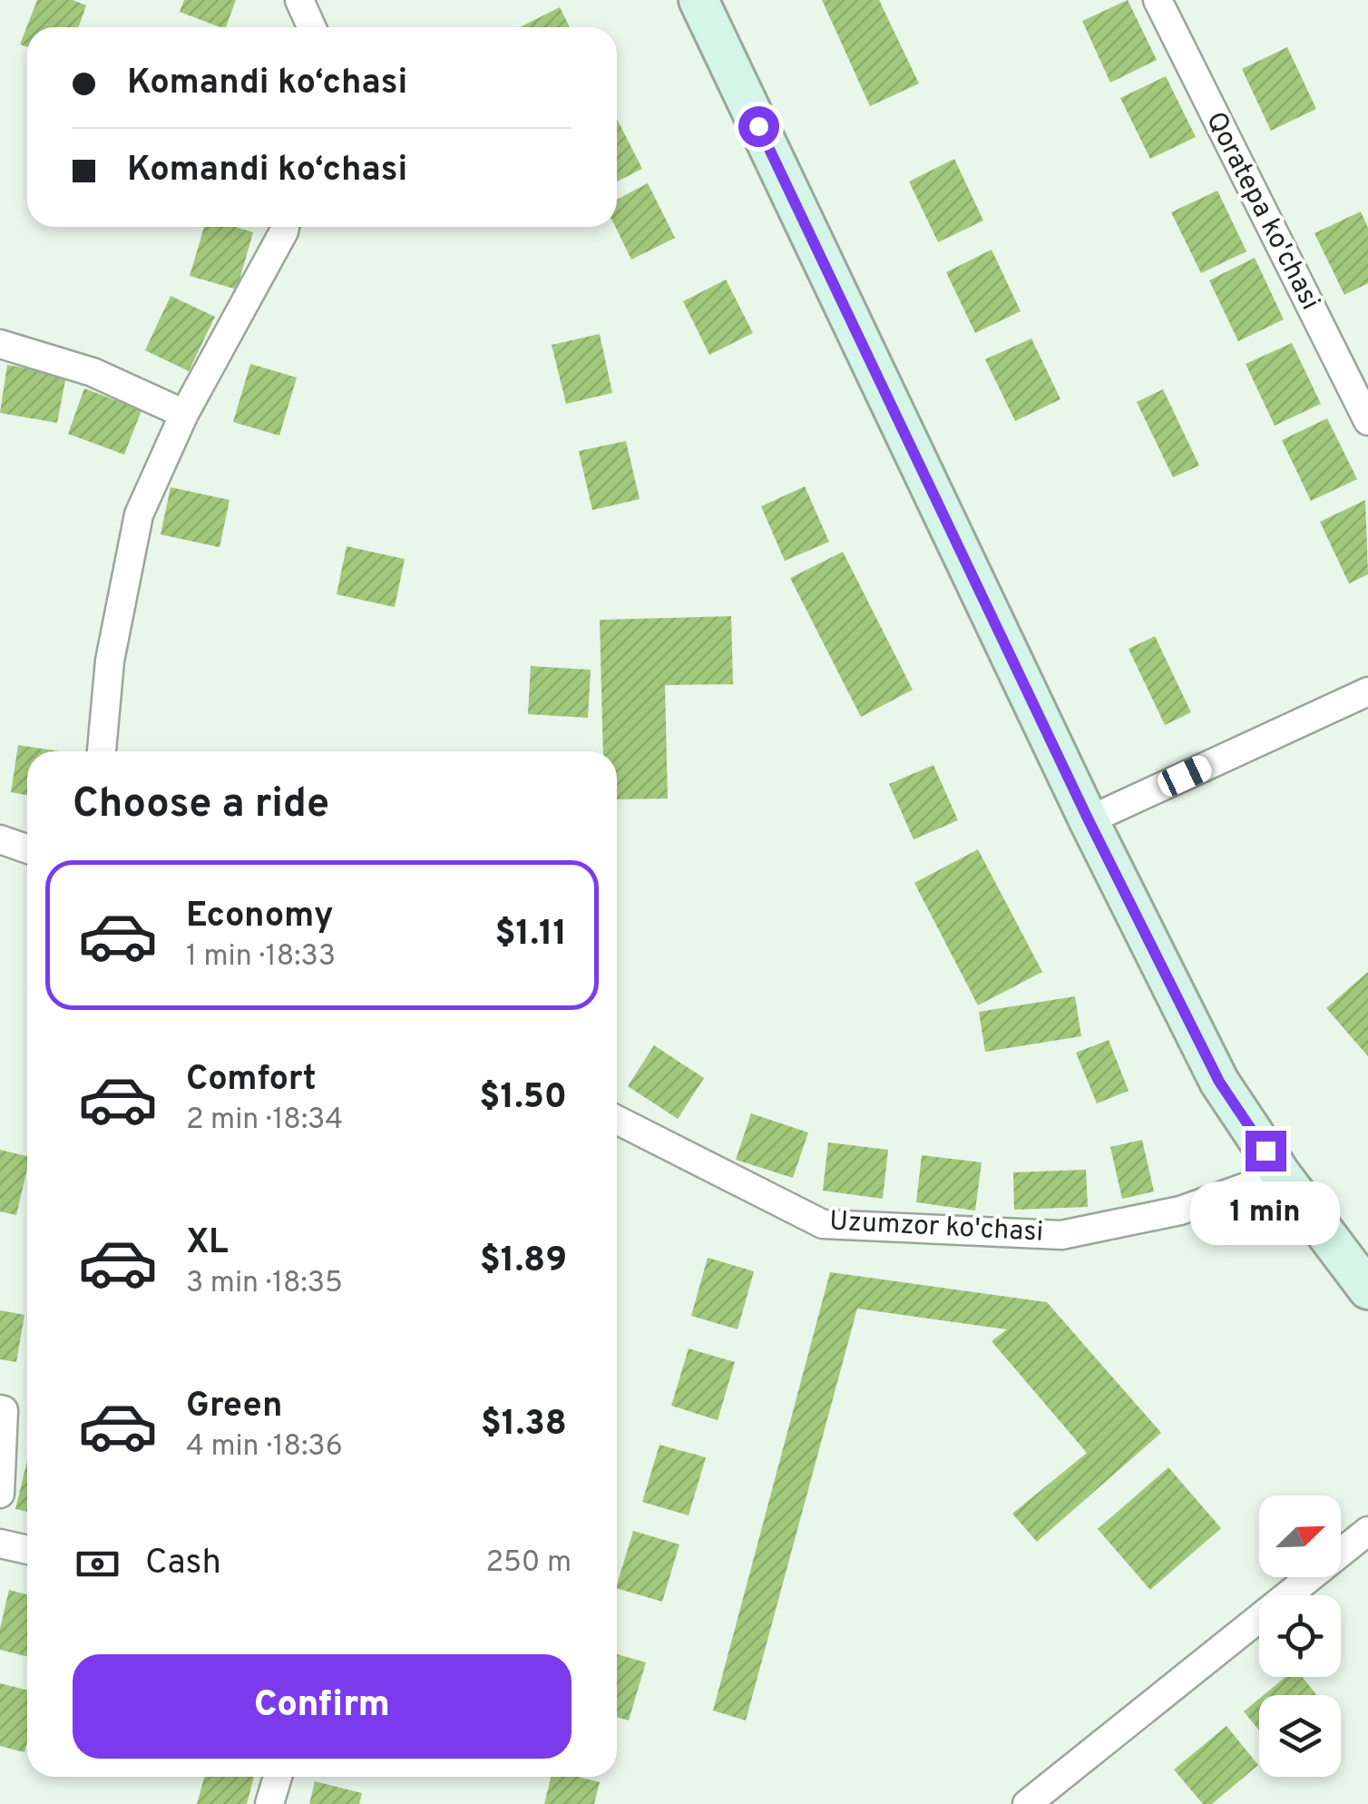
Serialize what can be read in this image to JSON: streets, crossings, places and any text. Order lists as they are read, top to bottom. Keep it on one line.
{"streets":{"street":["Qoratepa ko'chasi","Uzumzor ko'chasi"]},"north":"top right","page":{"banner":["Komandi ko‘chasi","Komandi ko‘chasi"],"heading":"Choose a ride","list":[{"name":"Economy","note":"1 min · 18:33","value":"$1.11"},{"name":"Comfort","note":"2 min · 18:34","value":"$1.50"},{"name":"XL","note":"3 min · 18:35","value":"$1.89"},{"name":"Green","note":"4 min · 18:36","value":"$1.38"}],"bubble":"1 min","pay":["Cash","250 m"],"buttons":"Confirm"}}
